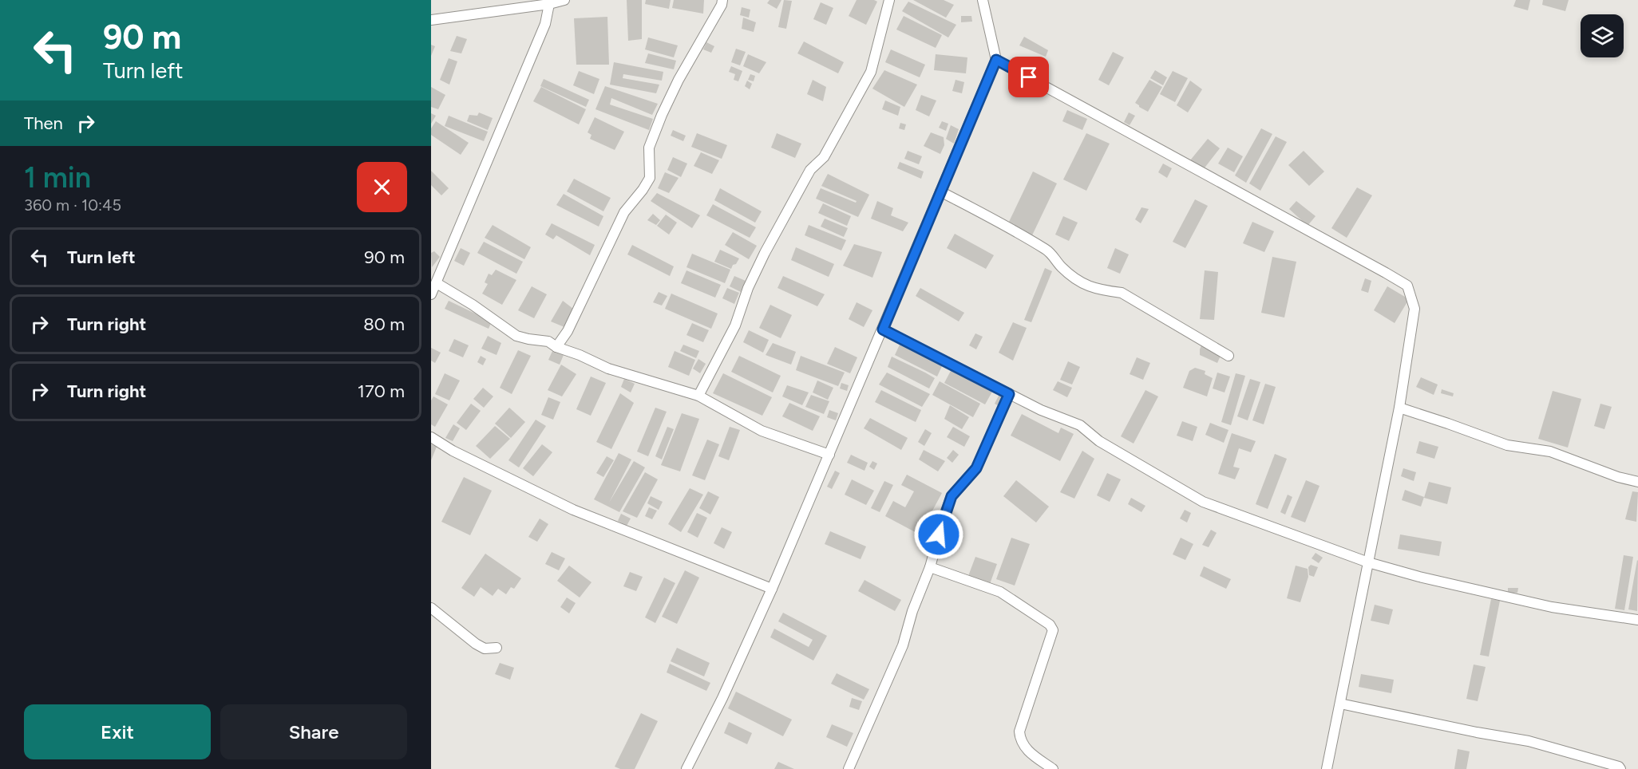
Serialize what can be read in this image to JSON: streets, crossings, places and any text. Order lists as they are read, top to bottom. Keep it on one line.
{"page":{"turn":["90 m","Turn left"],"then":"Then","heading":["1 min","360 m · 10:45"],"list":[{"name":"Turn left","value":"90 m"},{"name":"Turn right","value":"80 m"},{"name":"Turn right","value":"170 m"}],"buttons":["Exit","Share"]}}
